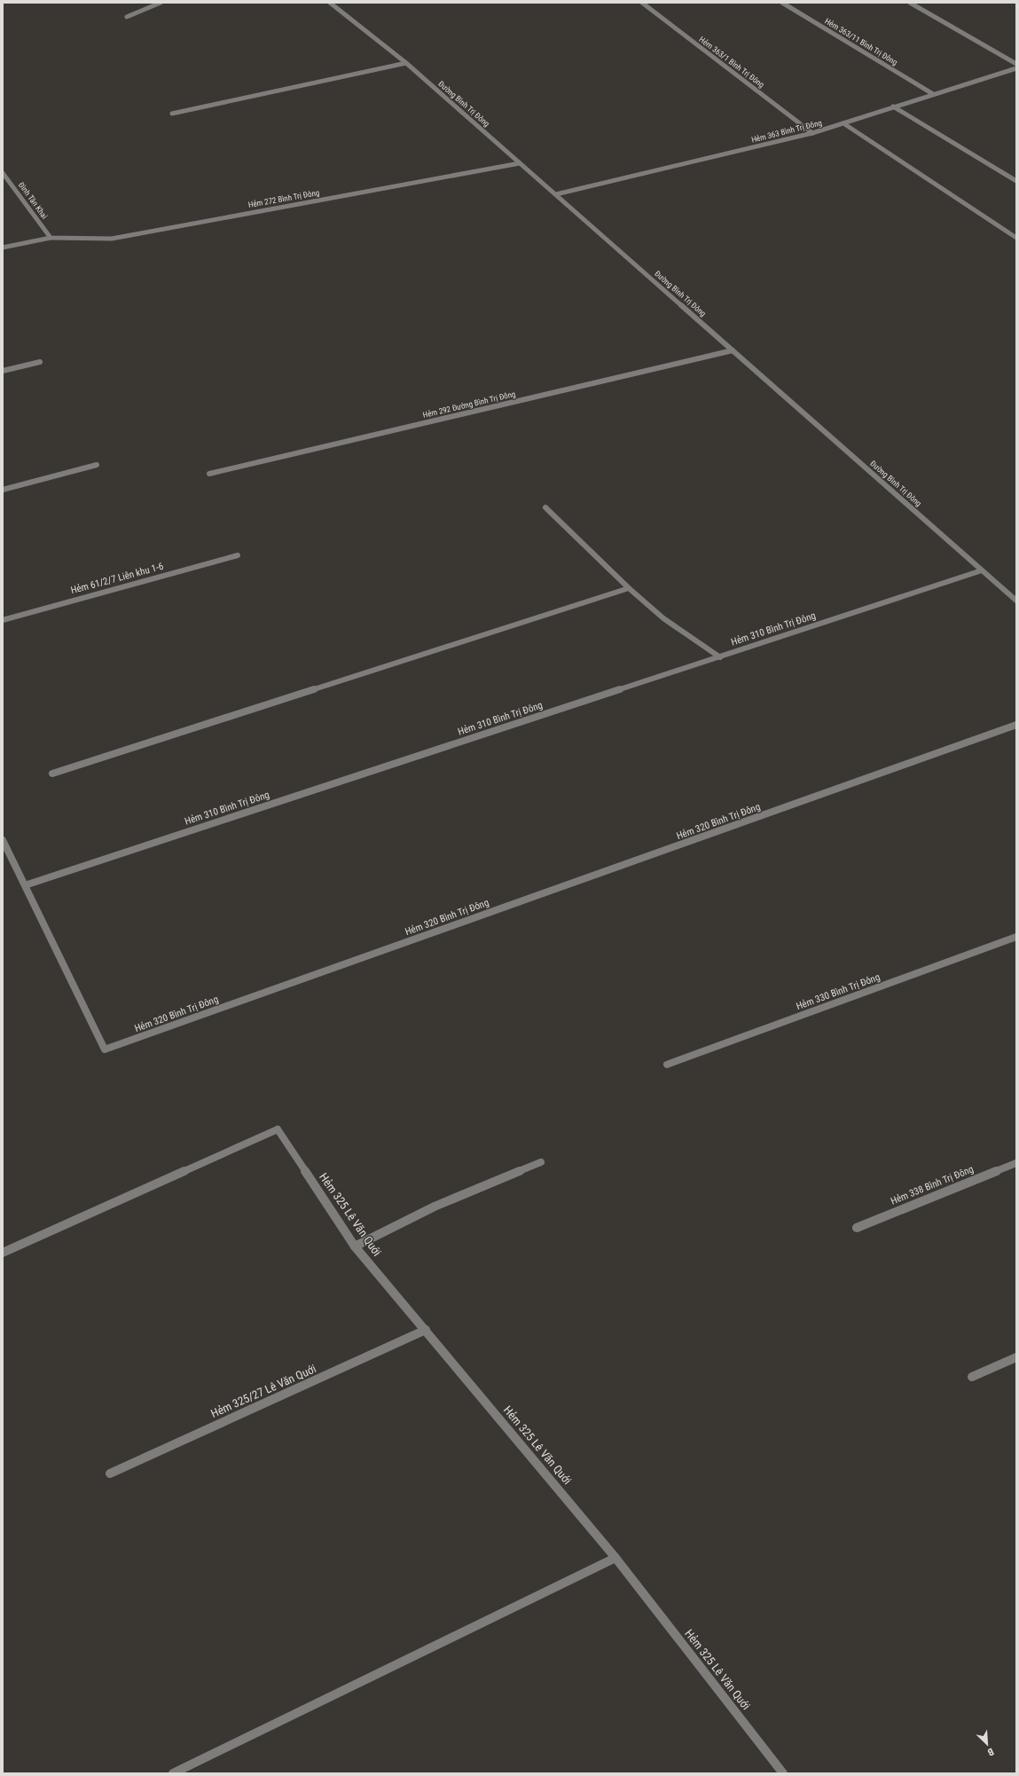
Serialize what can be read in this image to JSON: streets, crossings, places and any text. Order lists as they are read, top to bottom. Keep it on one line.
{"streets":{"street":["Hẻm 363/11 Bình Trị Đông","Hẻm 363/1 Bình Trị Đông","Đường Bình Trị Đông","Hẻm 363 Bình Trị Đông","Hẻm 272 Bình Trị Đông","Đình Tân Khai","Hẻm 292 Đường Bình Trị Đông","Hẻm 61/2/7 Liên khu 1-6","Hẻm 310 Bình Trị Đông","Hẻm 320 Bình Trị Đông","Hẻm 330 Bình Trị Đông","Hẻm 338 Bình Trị Đông","Hẻm 325 Lê Văn Quới","Hẻm 325/27 Lê Văn Quới"]},"crossings":[["Hẻm 363/11 Bình Trị Đông","Hẻm 363 Bình Trị Đông"],["Hẻm 363/1 Bình Trị Đông","Hẻm 363 Bình Trị Đông"],["Đường Bình Trị Đông","Hẻm 363 Bình Trị Đông"],["Đường Bình Trị Đông","Hẻm 272 Bình Trị Đông"],["Đường Bình Trị Đông","Hẻm 292 Đường Bình Trị Đông"],["Đường Bình Trị Đông","Hẻm 310 Bình Trị Đông"],["Hẻm 272 Bình Trị Đông","Đình Tân Khai"],["Hẻm 310 Bình Trị Đông","Hẻm 320 Bình Trị Đông"],["Hẻm 325 Lê Văn Quới","Hẻm 325/27 Lê Văn Quới"]],"north":"bottom right"}
